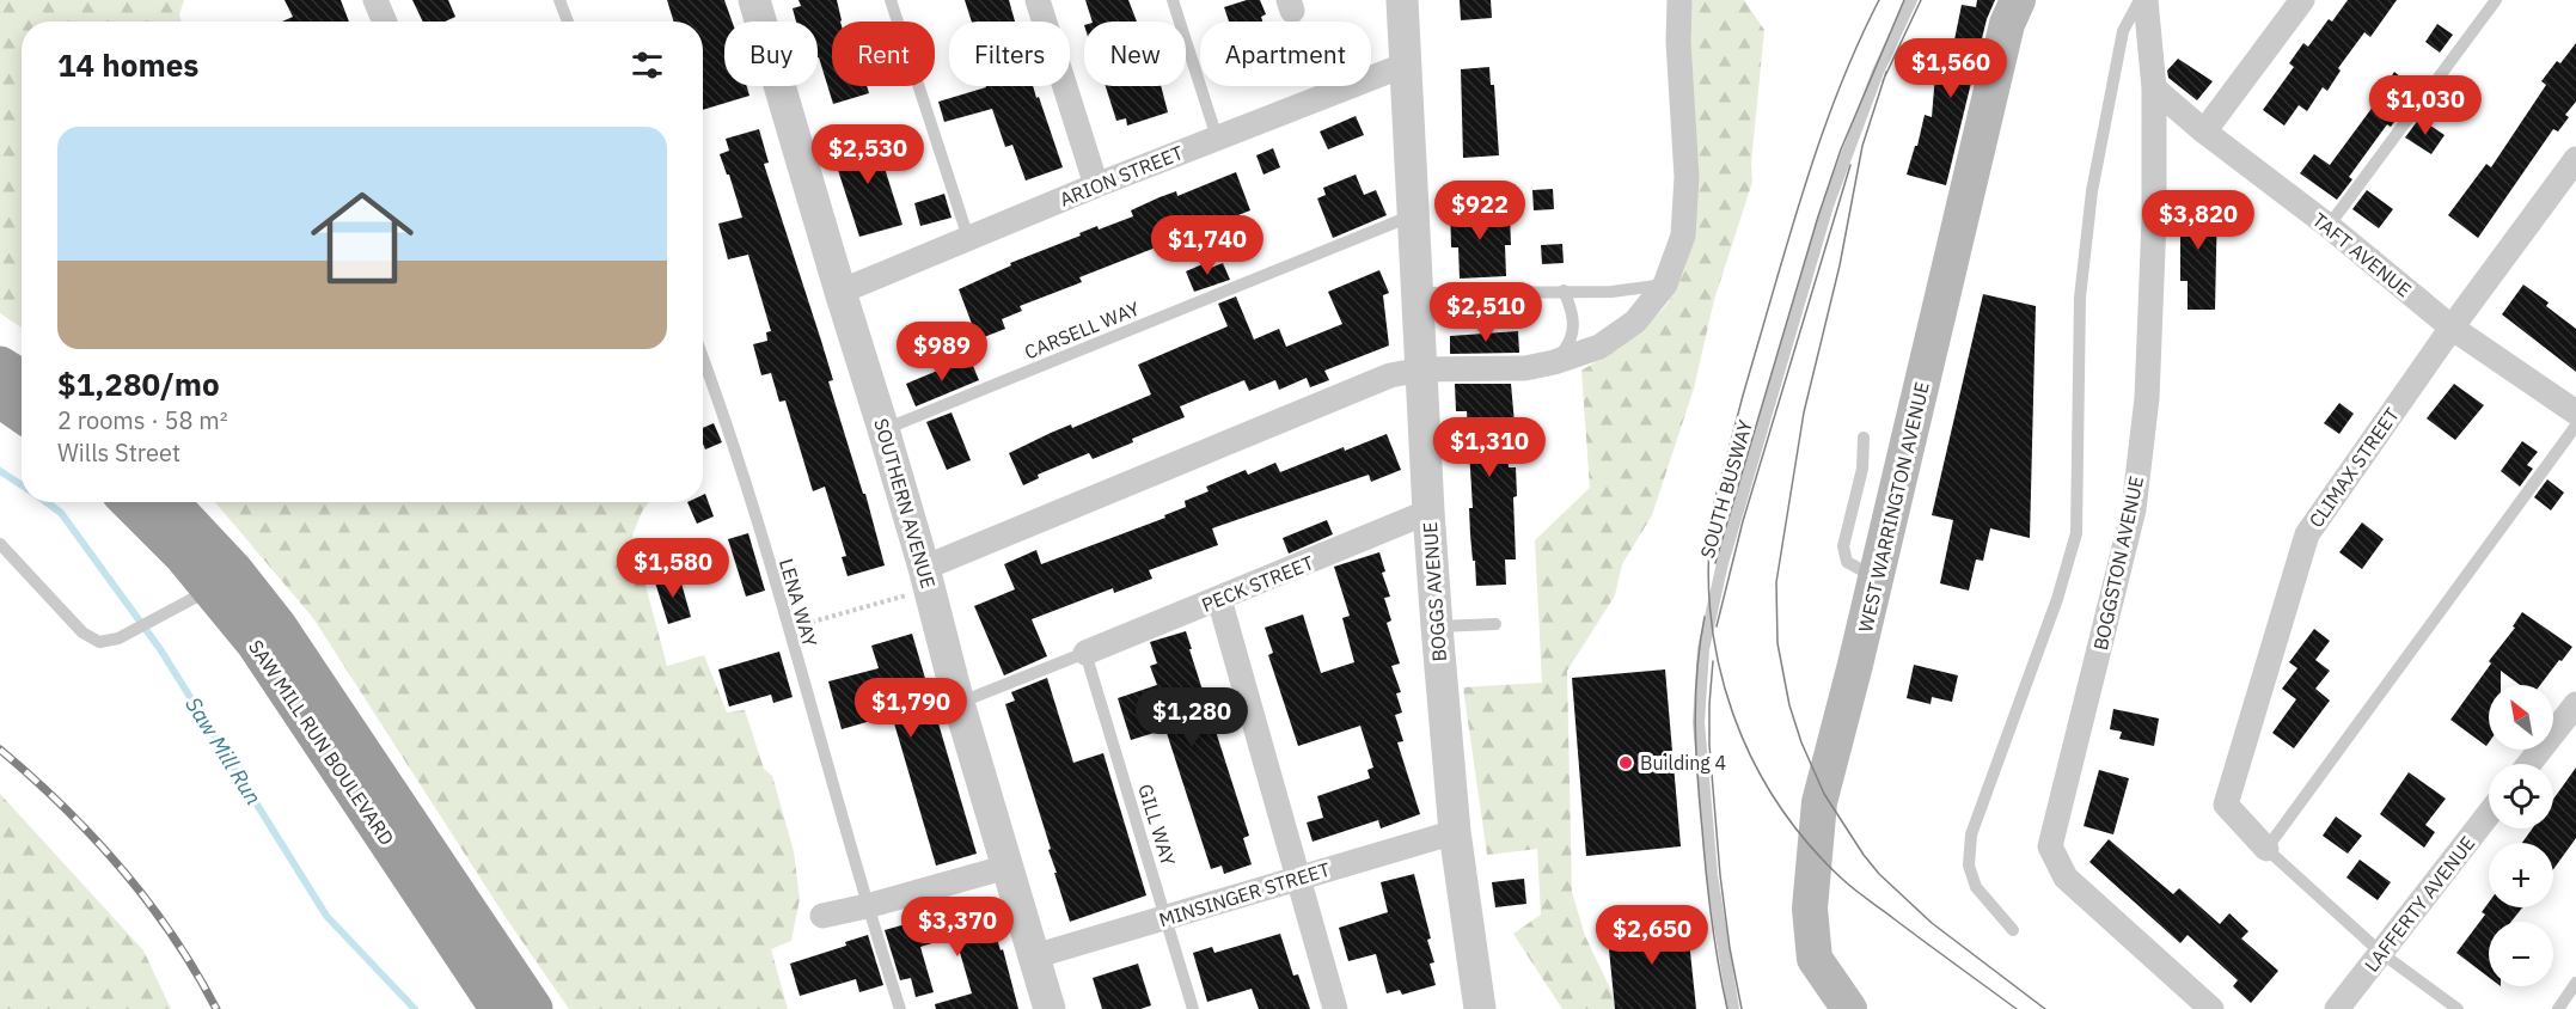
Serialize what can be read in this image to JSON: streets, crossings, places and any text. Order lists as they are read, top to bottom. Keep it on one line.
{"streets":{"highway":["SAW MILL RUN BOULEVARD"],"main road":["WEST WARRINGTON AVENUE"],"street":["ARION STREET","TAFT AVENUE","CLIMAX STREET","SOUTHERN AVENUE","BOGGSTON AVENUE","PECK STREET","BOGGS AVENUE","MINSINGER STREET","LAFFERTY AVENUE"],"lane":["CARSELL WAY","SOUTH BUSWAY","LENA WAY","GILL WAY"]},"crossings":[["ARION STREET","SOUTHERN AVENUE"],["ARION STREET","BOGGS AVENUE"],["TAFT AVENUE","CLIMAX STREET"],["TAFT AVENUE","BOGGSTON AVENUE"],["CARSELL WAY","SOUTHERN AVENUE"],["CARSELL WAY","BOGGS AVENUE"],["SOUTHERN AVENUE","MINSINGER STREET"],["PECK STREET","BOGGS AVENUE"],["PECK STREET","GILL WAY"],["BOGGS AVENUE","MINSINGER STREET"],["GILL WAY","MINSINGER STREET"]],"water":["Saw Mill Run"],"places":["Building 4"],"north":"top left","page":{"chip":["Buy","Rent","Filters","New","Apartment"],"heading":"14 homes","price":["$1,560","$1,030","$2,530","$922","$3,820","$1,740","$2,510","$989","$1,310","$1,580","$1,790","$1,280","$3,370","$2,650"],"list":[{"name":"$1,280/mo","note":"2 rooms · 58 m² · Wills Street"}],"map_buttons":["+","−"]}}
